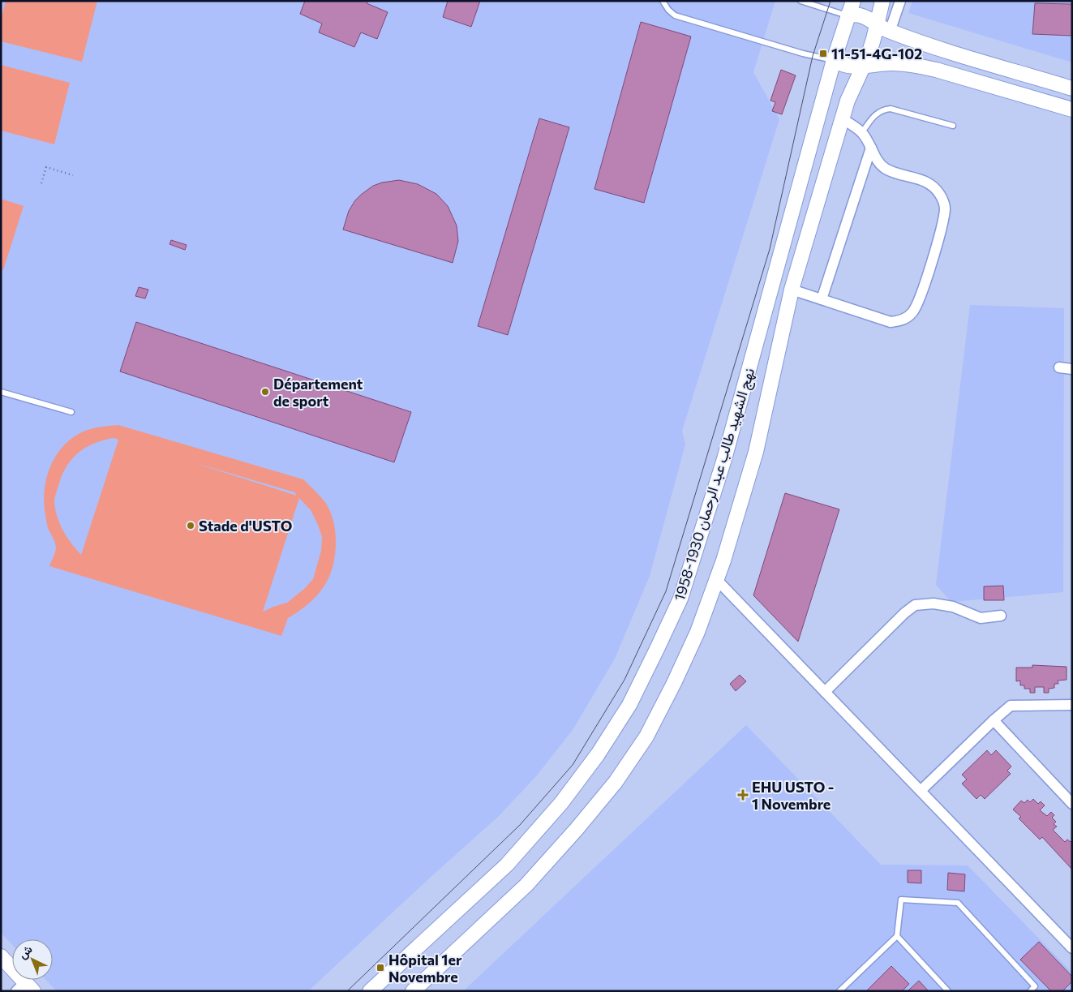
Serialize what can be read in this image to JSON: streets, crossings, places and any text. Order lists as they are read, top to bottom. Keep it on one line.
{"streets":{"main road":["نهج الشهيد طالب عبد الرحمان 1930-1958"]},"places":{"transit":["11-51-4G-102","Hôpital 1er Novembre"],"other":["Département de sport","Stade d'USTO"],"health":["EHU USTO - 1 Novembre"]},"north":"top left"}
